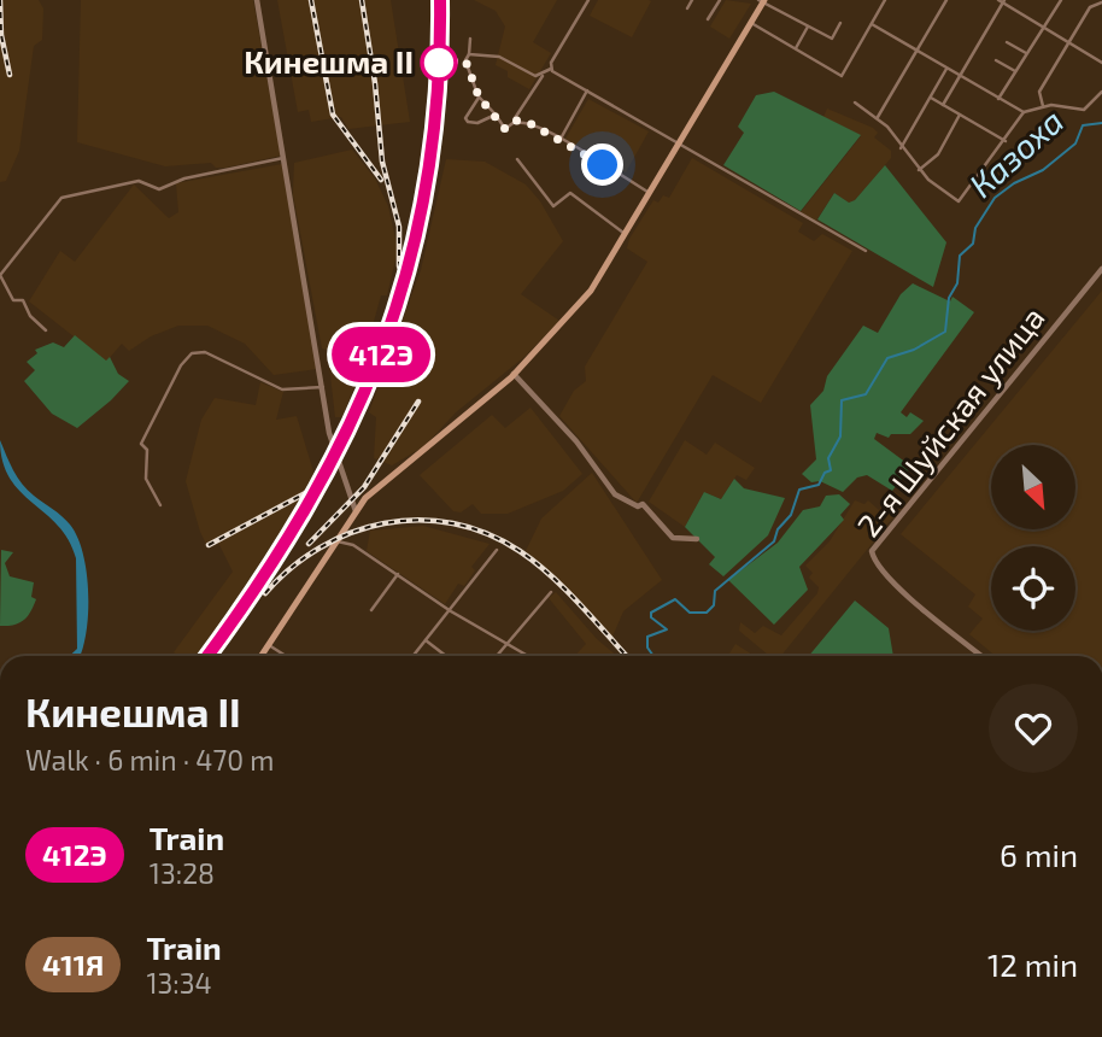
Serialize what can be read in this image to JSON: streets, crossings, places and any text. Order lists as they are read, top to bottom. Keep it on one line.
{"streets":{"street":["2-я Шуйская улица"]},"water":["Казоха"],"places":["Кинешма II"],"north":"bottom right","page":{"on_map":"412Э","heading":["Кинешма II","Walk · 6 min · 470 m"],"list":[{"mark":"412Э","name":"Train","note":"13:28","value":"6 min"},{"mark":"411Я","name":"Train","note":"13:34","value":"12 min"}]}}
